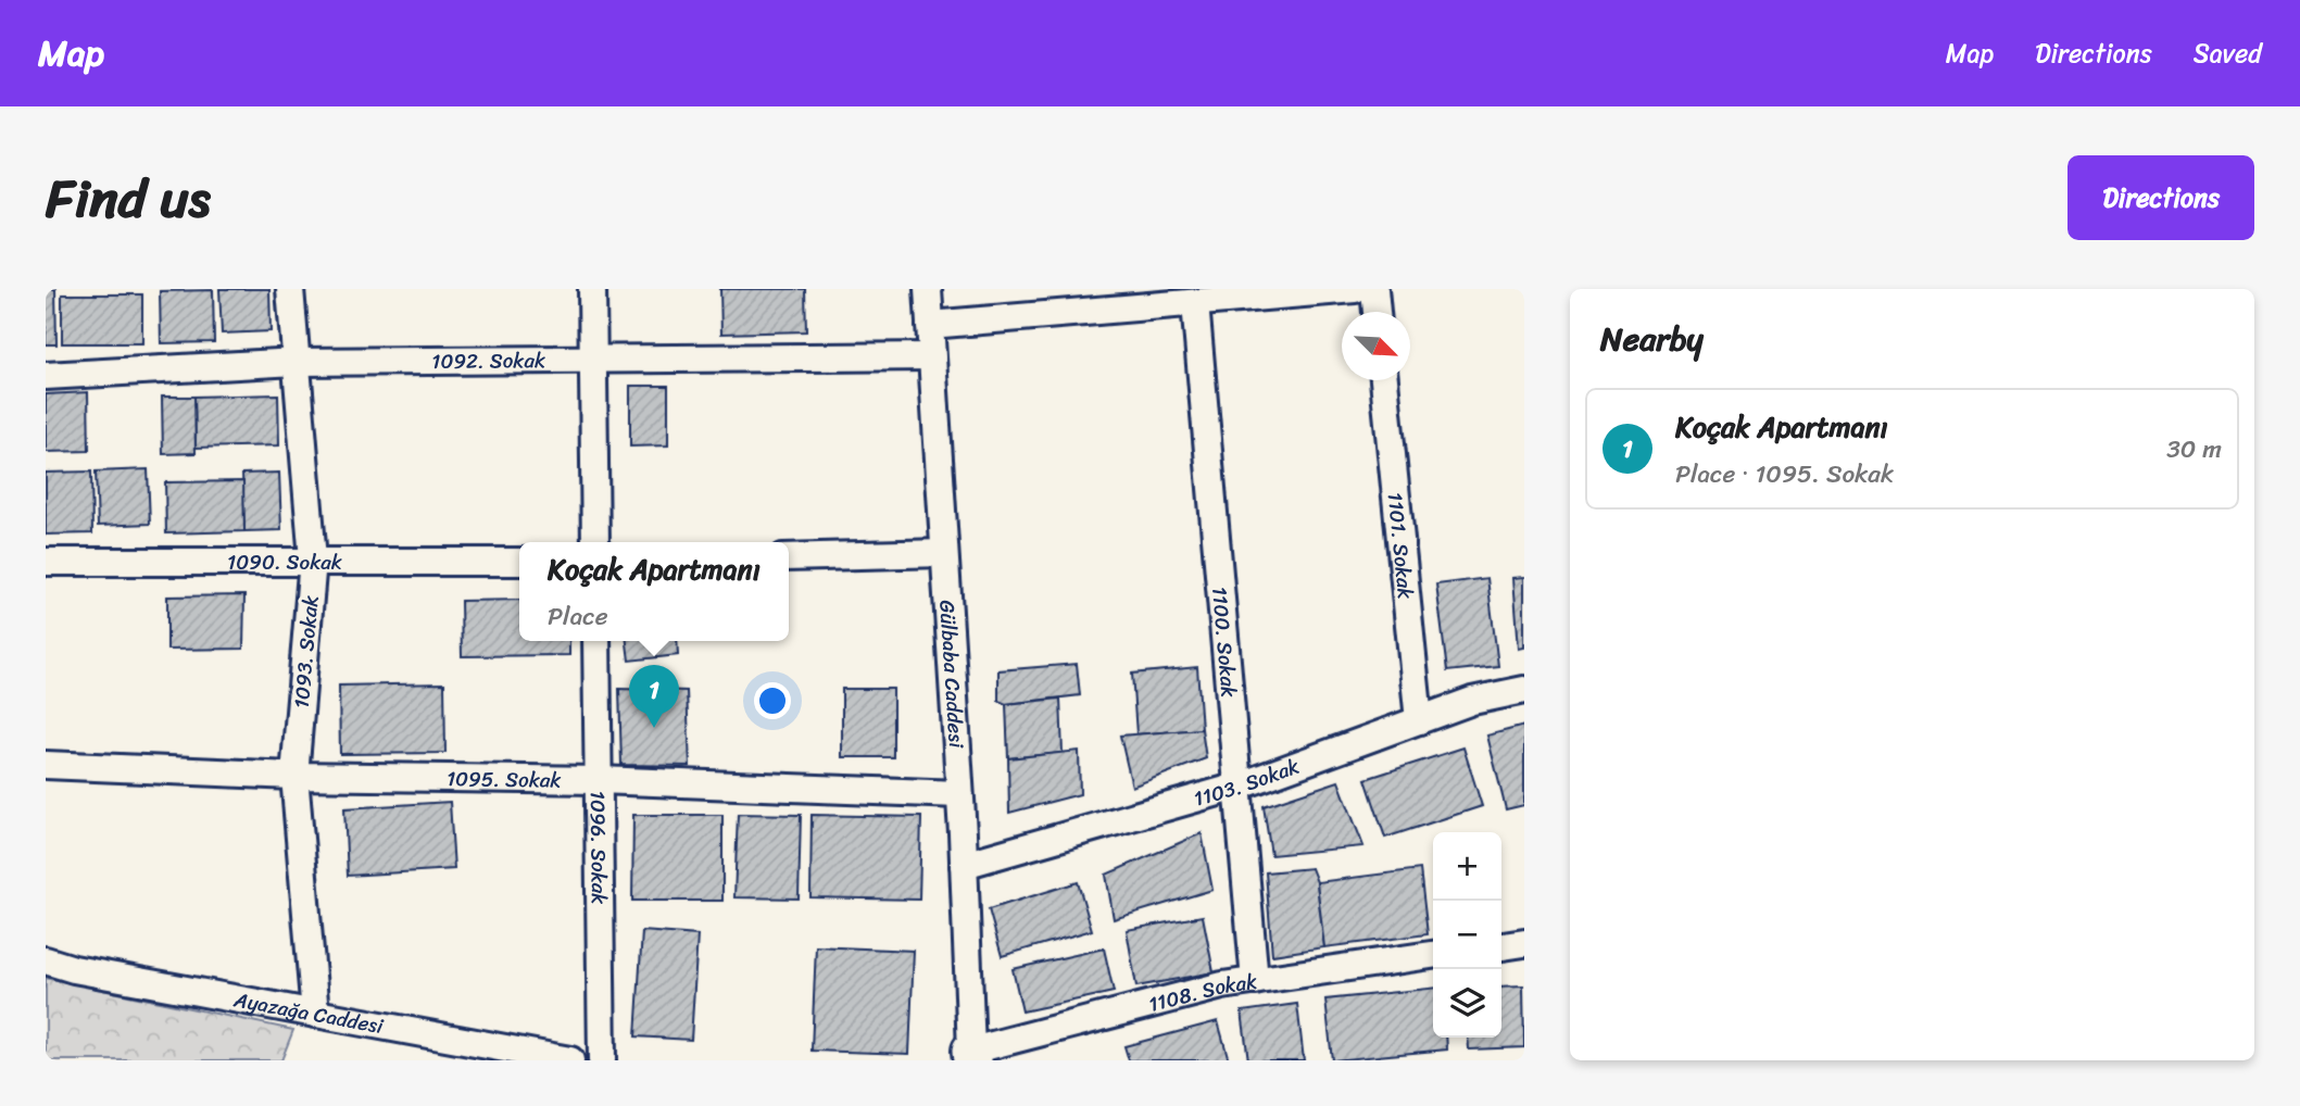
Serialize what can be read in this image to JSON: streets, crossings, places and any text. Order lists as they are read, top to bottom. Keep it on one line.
{"streets":{"street":["1092. Sokak","1101. Sokak","1090. Sokak","1100. Sokak","1093. Sokak","Gülbaba Caddesi","1095. Sokak","1103. Sokak","1096. Sokak","1108. Sokak","Ayazağa Caddesi"]},"crossings":[["1092. Sokak","1093. Sokak"],["1092. Sokak","Gülbaba Caddesi"],["1101. Sokak","1103. Sokak"],["1090. Sokak","1093. Sokak"],["1100. Sokak","1103. Sokak"],["1100. Sokak","1108. Sokak"],["1093. Sokak","1095. Sokak"],["1093. Sokak","Ayazağa Caddesi"],["Gülbaba Caddesi","1095. Sokak"],["Gülbaba Caddesi","1103. Sokak"],["Gülbaba Caddesi","1108. Sokak"],["1095. Sokak","1096. Sokak"]],"north":"bottom right","page":{"header":"Map","nav":["Map","Directions","Saved"],"title":"Find us","buttons":"Directions","heading":"Nearby","list":[{"mark":"1","name":"Koçak Apartmanı","note":"Place · 1095. Sokak","value":"30 m"}],"popup":["Koçak Apartmanı","Place"],"pins":"1","map_buttons":["+","−"]}}
